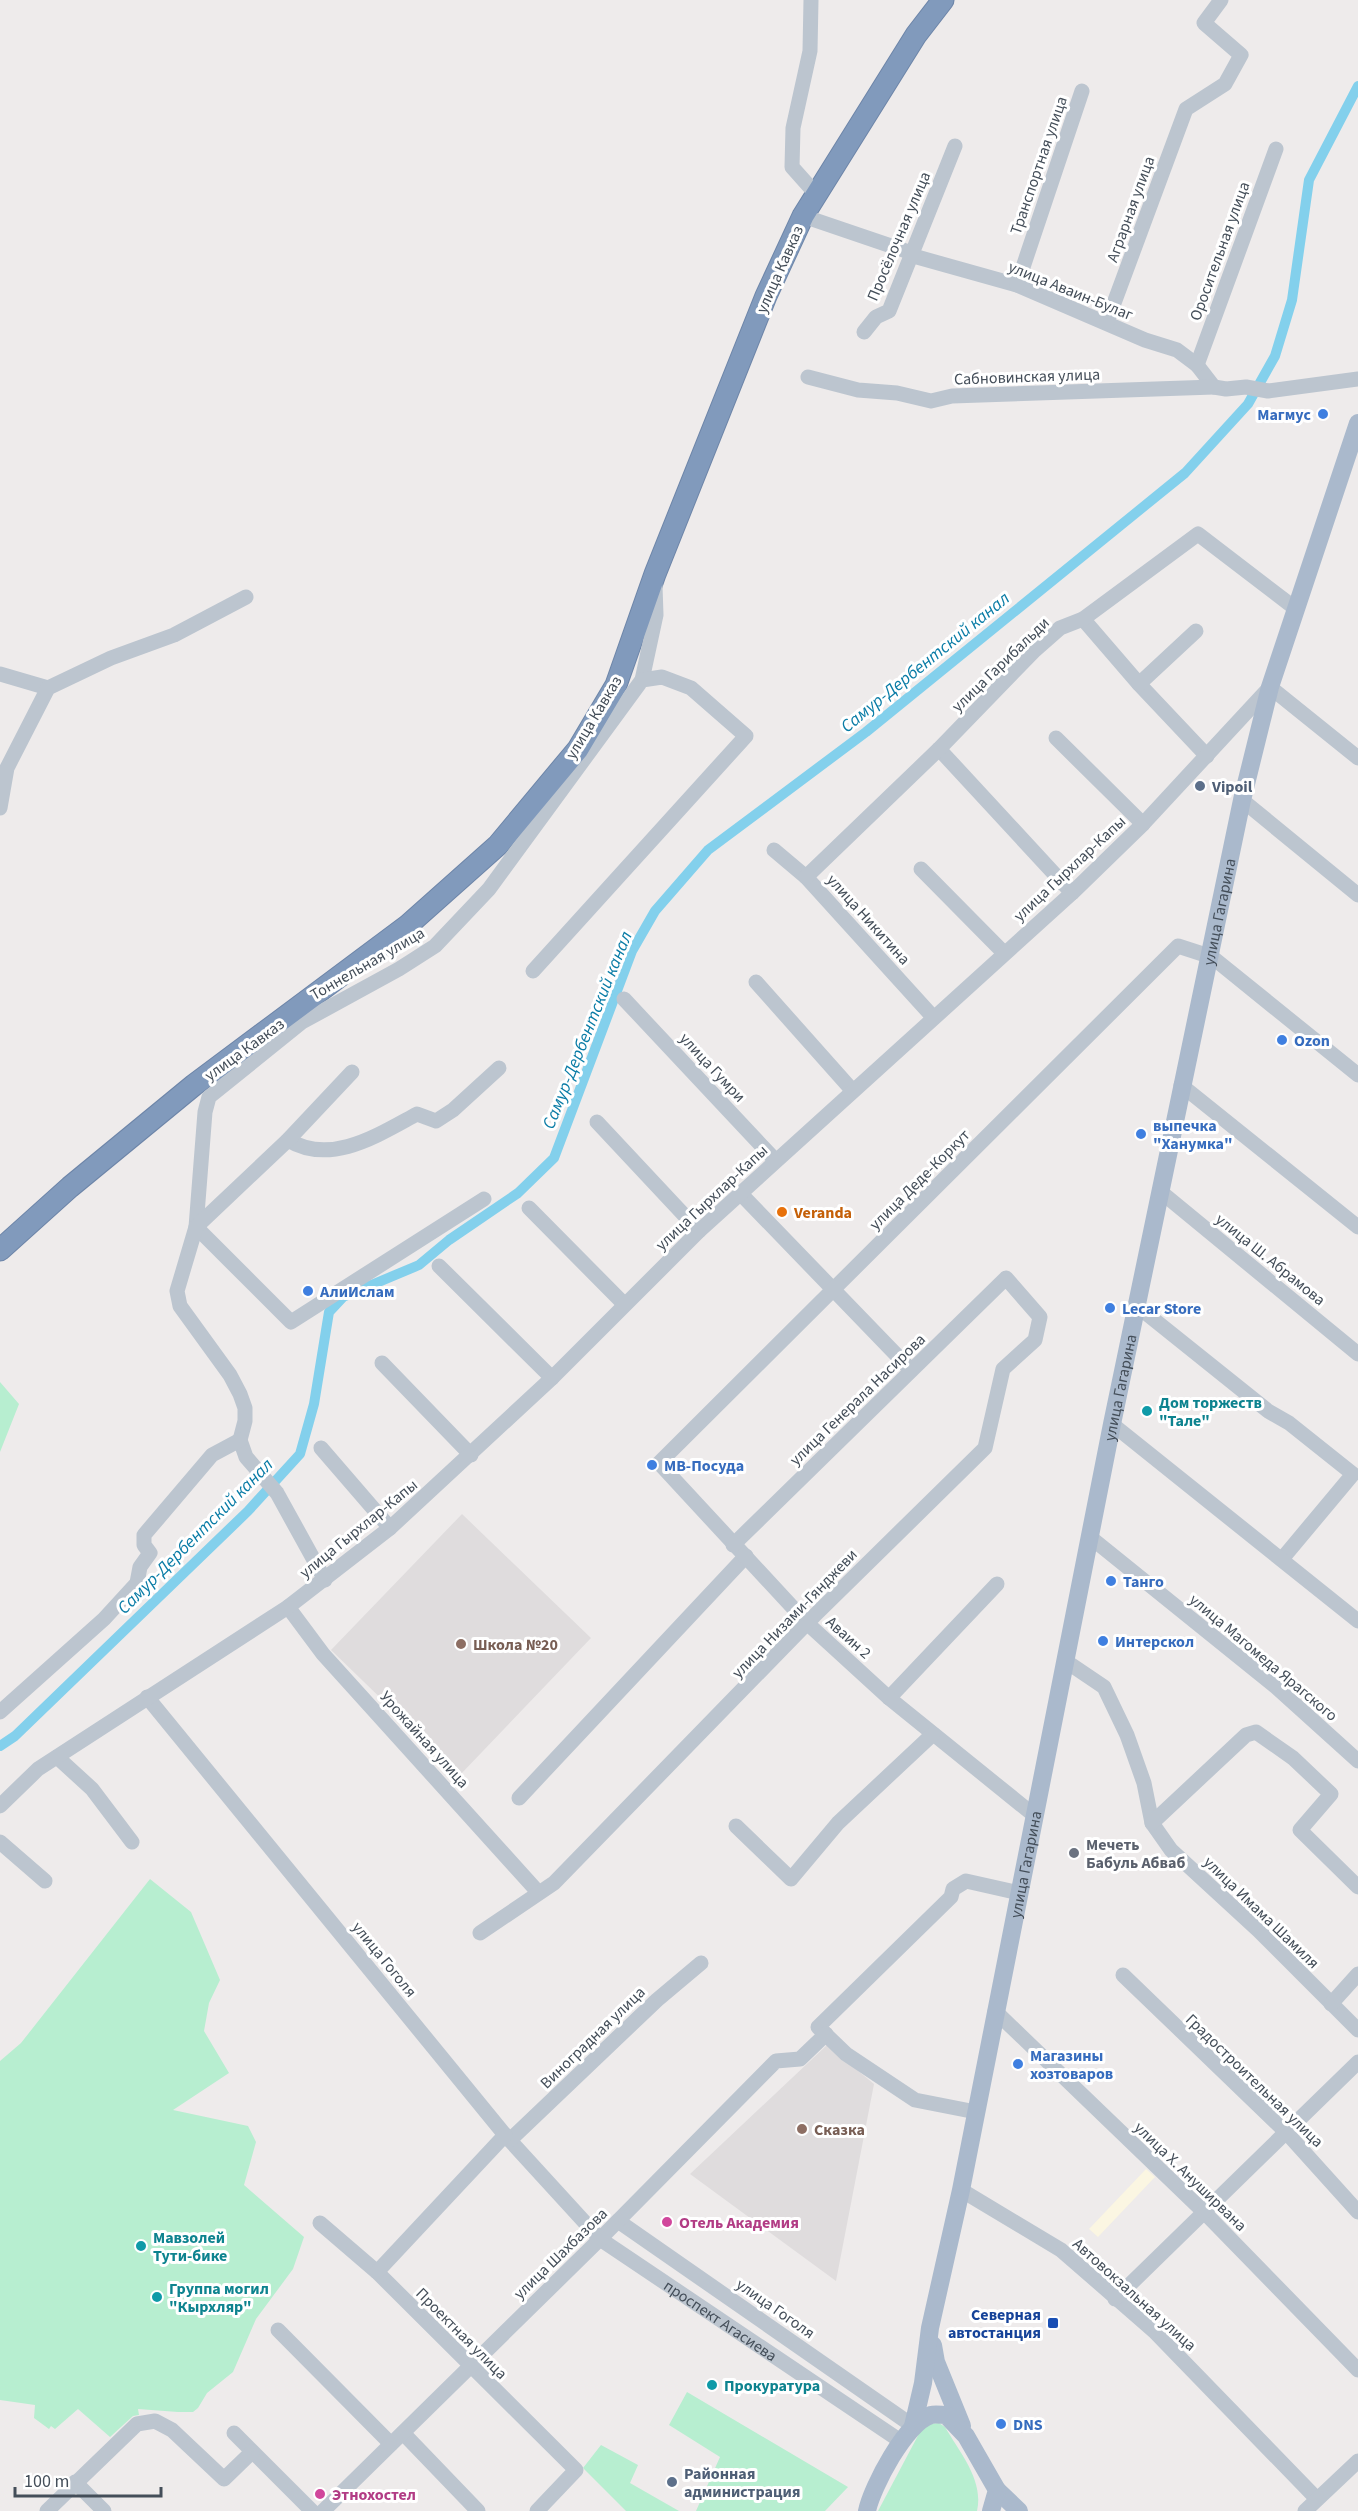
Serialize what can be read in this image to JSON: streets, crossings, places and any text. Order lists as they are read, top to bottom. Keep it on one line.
{"streets":{"highway":["улица Кавказ"],"main road":["улица Гагарина"],"street":["Транспортная улица","Аграрная улица","Просёлочная улица","Оросительная улица","улица Аваин-Булаг","Сабновинская улица","улица Гарибальди","улица Гырхлар-Капы","улица Никитина","Тоннельная улица","улица Гумри","улица Деде-Коркут","улица Ш. Абрамова","улица Генерала Насирова","улица Низами-Гянджеви","Аваин 2","улица Магомеда Ярагского","Урожайная улица","улица Имама Шамиля","улица Гоголя","Виноградная улица","Градостроительная улица","улица Х. Ануширвана","улица Шахбазова","Автовокзальная улица","проспект Агасиева","Проектная улица"]},"crossings":[["Транспортная улица","улица Аваин-Булаг"],["Аграрная улица","улица Аваин-Булаг"],["Просёлочная улица","улица Аваин-Булаг"],["Оросительная улица","улица Аваин-Булаг"],["улица Кавказ","улица Аваин-Булаг"],["улица Аваин-Булаг","Сабновинская улица"],["улица Гарибальди","улица Гагарина"],["улица Гарибальди","улица Никитина"],["улица Гырхлар-Капы","улица Гагарина"],["улица Гырхлар-Капы","улица Никитина"],["улица Гырхлар-Капы","улица Гумри"],["улица Гырхлар-Капы","Урожайная улица"],["улица Гырхлар-Капы","улица Гоголя"],["улица Гагарина","улица Деде-Коркут"],["улица Гагарина","улица Ш. Абрамова"],["улица Гагарина","Аваин 2"],["улица Гагарина","улица Магомеда Ярагского"],["улица Гагарина","улица Имама Шамиля"],["улица Гагарина","улица Гоголя"],["улица Гагарина","улица Х. Ануширвана"],["улица Гагарина","улица Шахбазова"],["улица Гагарина","Автовокзальная улица"],["улица Деде-Коркут","Аваин 2"],["улица Генерала Насирова","улица Низами-Гянджеви"],["улица Генерала Насирова","Аваин 2"],["улица Низами-Гянджеви","Аваин 2"],["улица Низами-Гянджеви","Урожайная улица"],["улица Гоголя","Виноградная улица"],["улица Гоголя","улица Шахбазова"],["улица Гоголя","проспект Агасиева"],["Виноградная улица","Проектная улица"],["улица Шахбазова","проспект Агасиева"],["улица Шахбазова","Проектная улица"]],"water":["Самур-Дербентский канал"],"places":{"other":["Магмус","Vipoil","Ozon","выпечка \"Ханумка\"","Veranda","АлиИслам","Lecar Store","Дом торжеств \"Тале\"","МВ-Посуда","Танго","Интерскол","Школа №20","Мечеть Бабуль Абваб","Магазины хозтоваров","Сказка","Отель Академия","Мавзолей Тути-бике","Группа могил \"Кырхляр\"","Прокуратура","DNS","Районная администрация","Этнохостел"],"transit":["Северная автостанция"]},"scale_bar":"100 m"}
